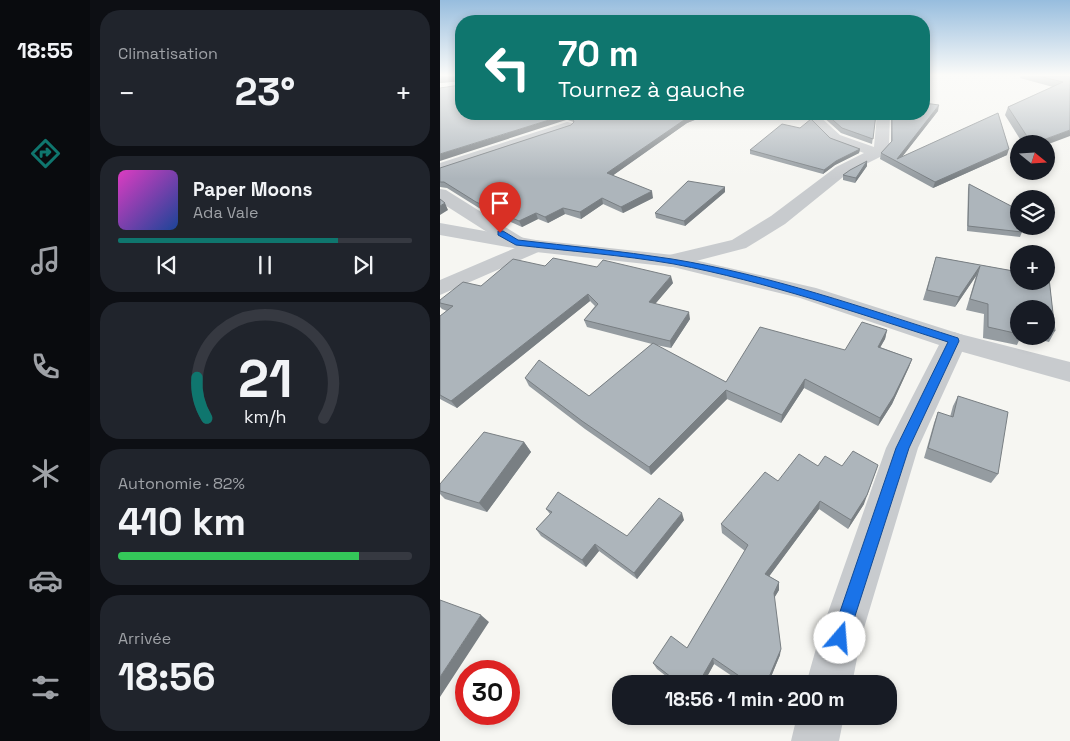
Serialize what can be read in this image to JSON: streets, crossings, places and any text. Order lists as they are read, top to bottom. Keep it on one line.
{"north":"right","page":{"tabs":"18:55","tile":["Climatisation",["Autonomie · 82%","410 km"],["Arrivée","18:56"]],"turn":["70 m","Tournez à gauche"],"heat":["−","23°","+"],"map_buttons":["+","−"],"song":["Paper Moons","Ada Vale"],"limit":"30","trip":"18:56 · 1 min · 200 m","gauge":["21","km/h"]}}
